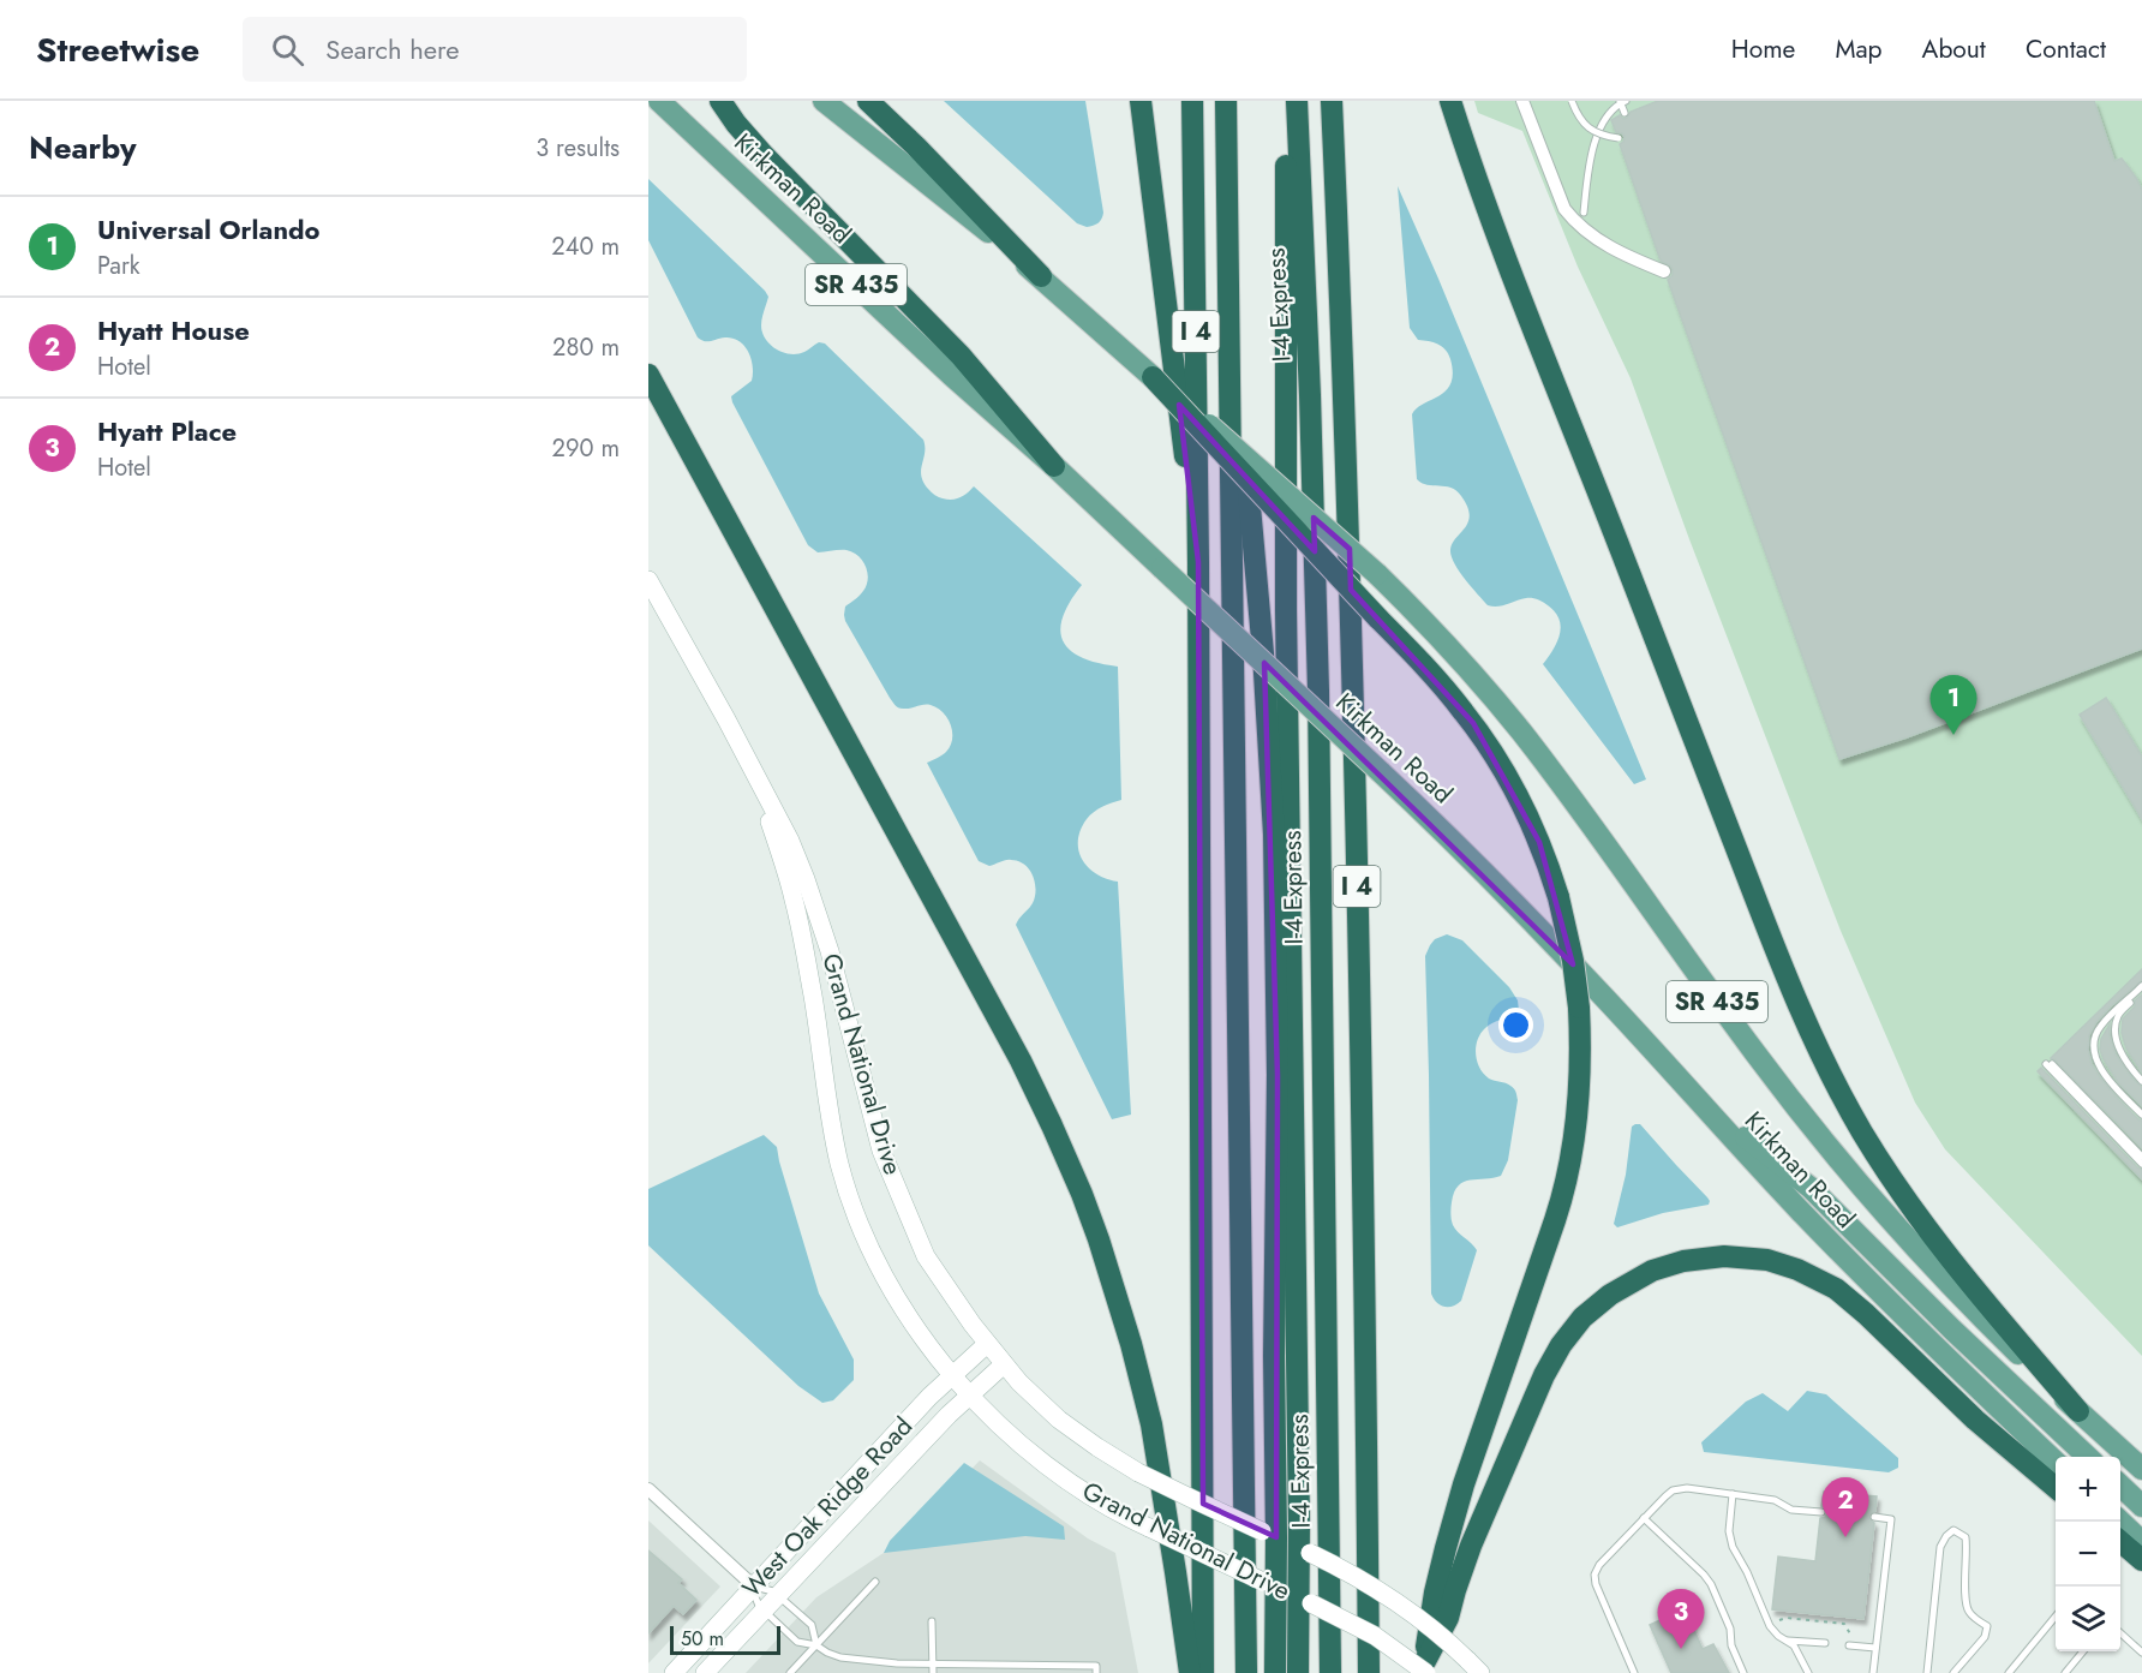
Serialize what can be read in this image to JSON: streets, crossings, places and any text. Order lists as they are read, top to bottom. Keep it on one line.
{"streets":{"highway":["I-4 Express","I 4"],"main road":["Kirkman Road","SR 435"],"street":["Grand National Drive","West Oak Ridge Road"]},"crossings":[["Grand National Drive","West Oak Ridge Road"]],"scale_bar":"50 m","page":{"header":"Streetwise","search":"Search here","nav":["Home","Map","About","Contact"],"heading":["Nearby","3 results"],"list":[{"mark":"1","name":"Universal Orlando","note":"Park","value":"240 m"},{"mark":"2","name":"Hyatt House","note":"Hotel","value":"280 m"},{"mark":"3","name":"Hyatt Place","note":"Hotel","value":"290 m"}],"pins":["1","2","3"],"map_buttons":["+","−"],"scale":"50 m"}}
